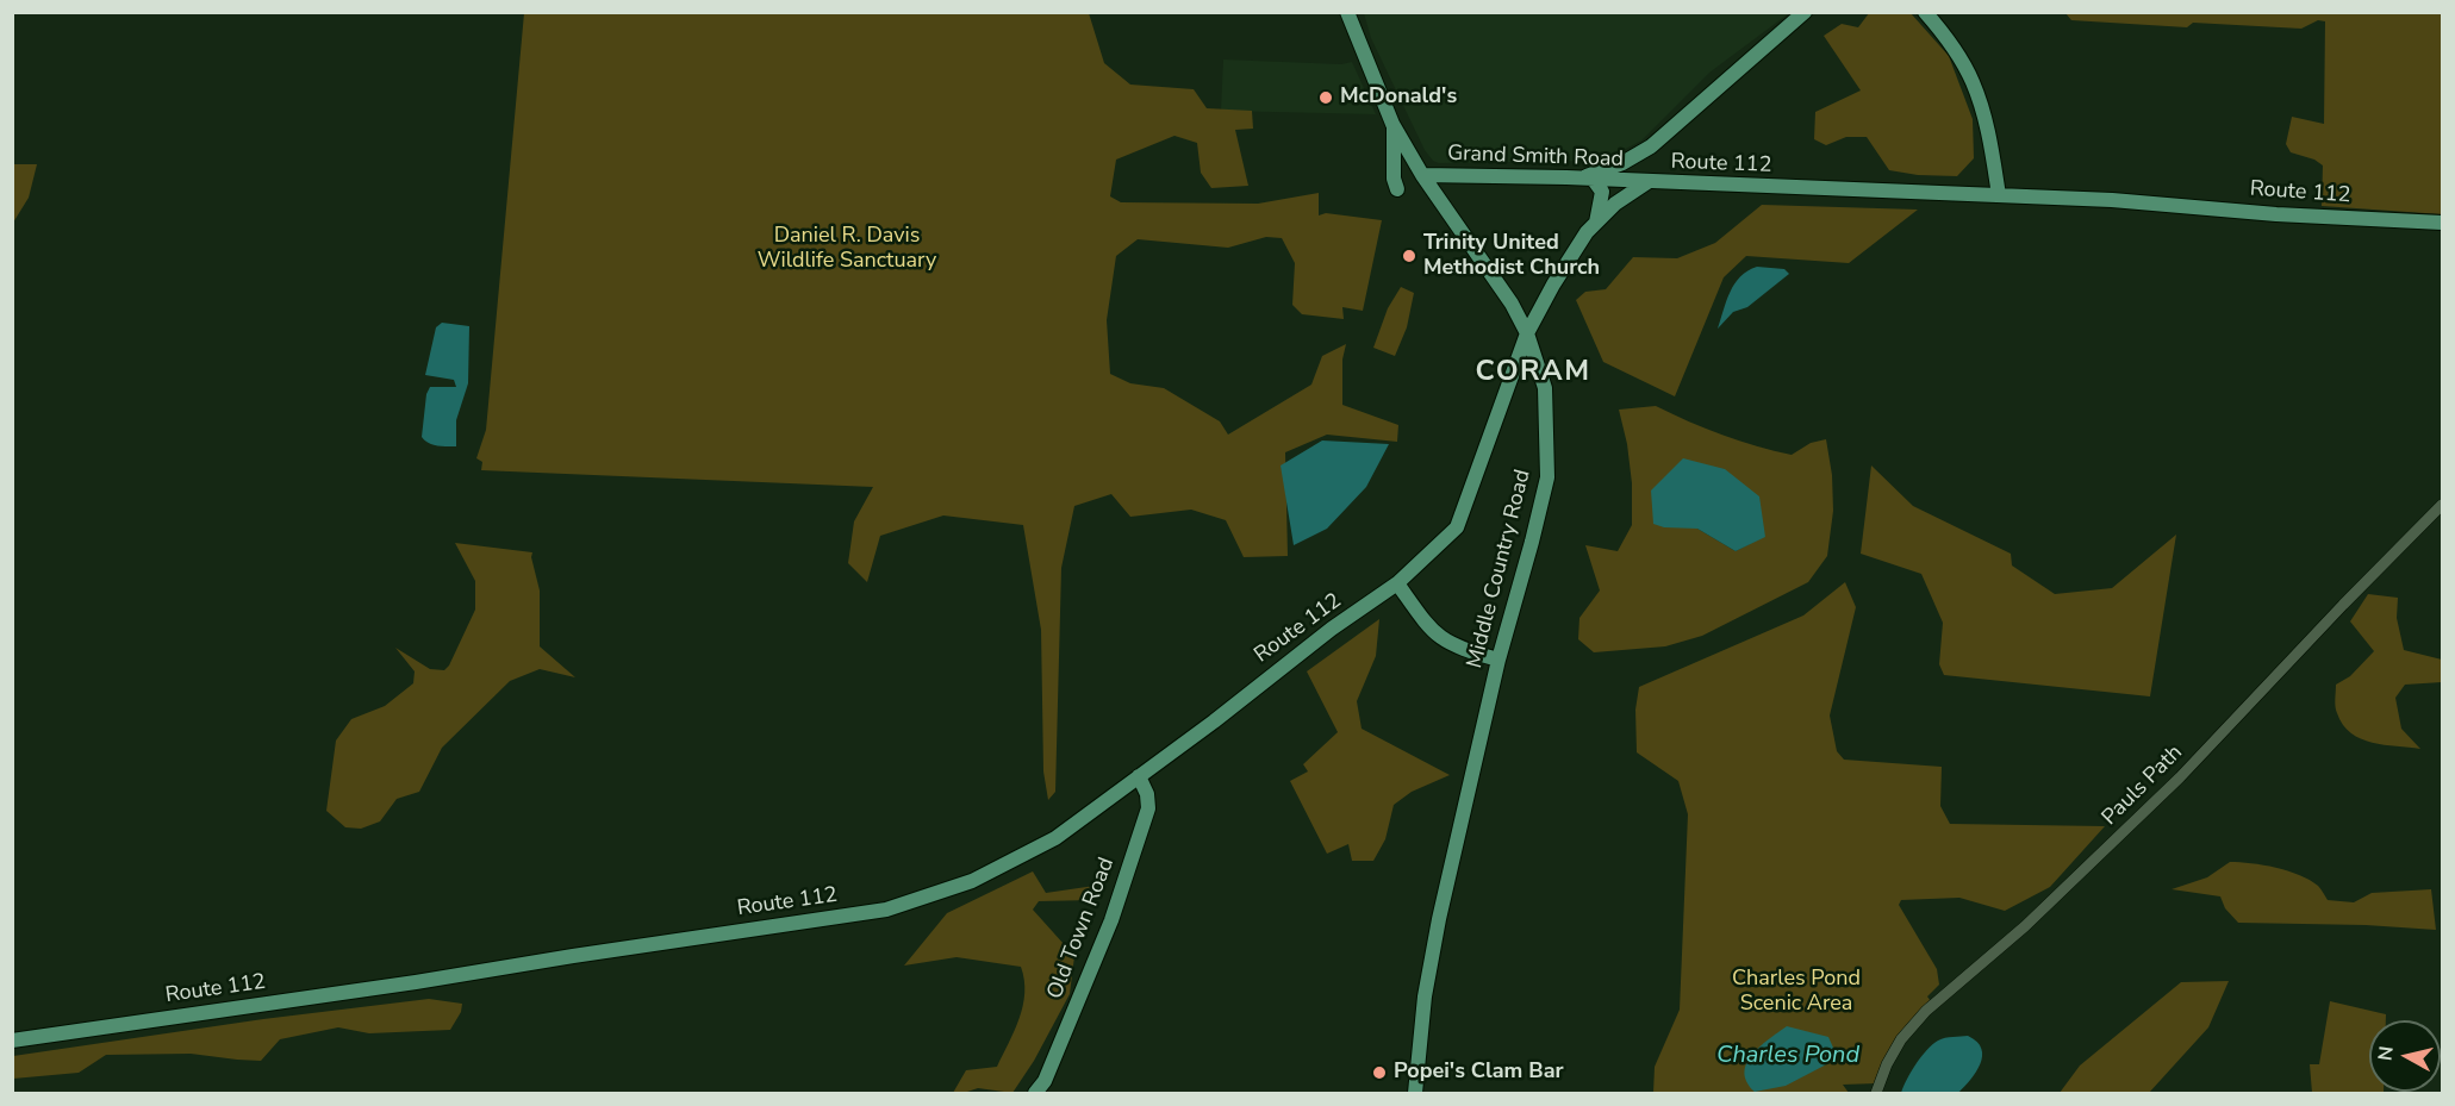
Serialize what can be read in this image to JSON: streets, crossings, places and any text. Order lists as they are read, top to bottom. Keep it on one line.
{"streets":{"main road":["Grand Smith Road","Route 112","Middle Country Road","Old Town Road"],"street":["Pauls Path"]},"crossings":[["Grand Smith Road","Route 112"],["Grand Smith Road","Middle Country Road"],["Route 112","Middle Country Road"],["Route 112","Old Town Road"]],"districts":["CORAM"],"water":["Charles Pond"],"parks":["Daniel R. Davis Wildlife Sanctuary","Charles Pond Scenic Area"],"places":["McDonald's","Trinity United Methodist Church","Popei's Clam Bar"],"north":"left"}
